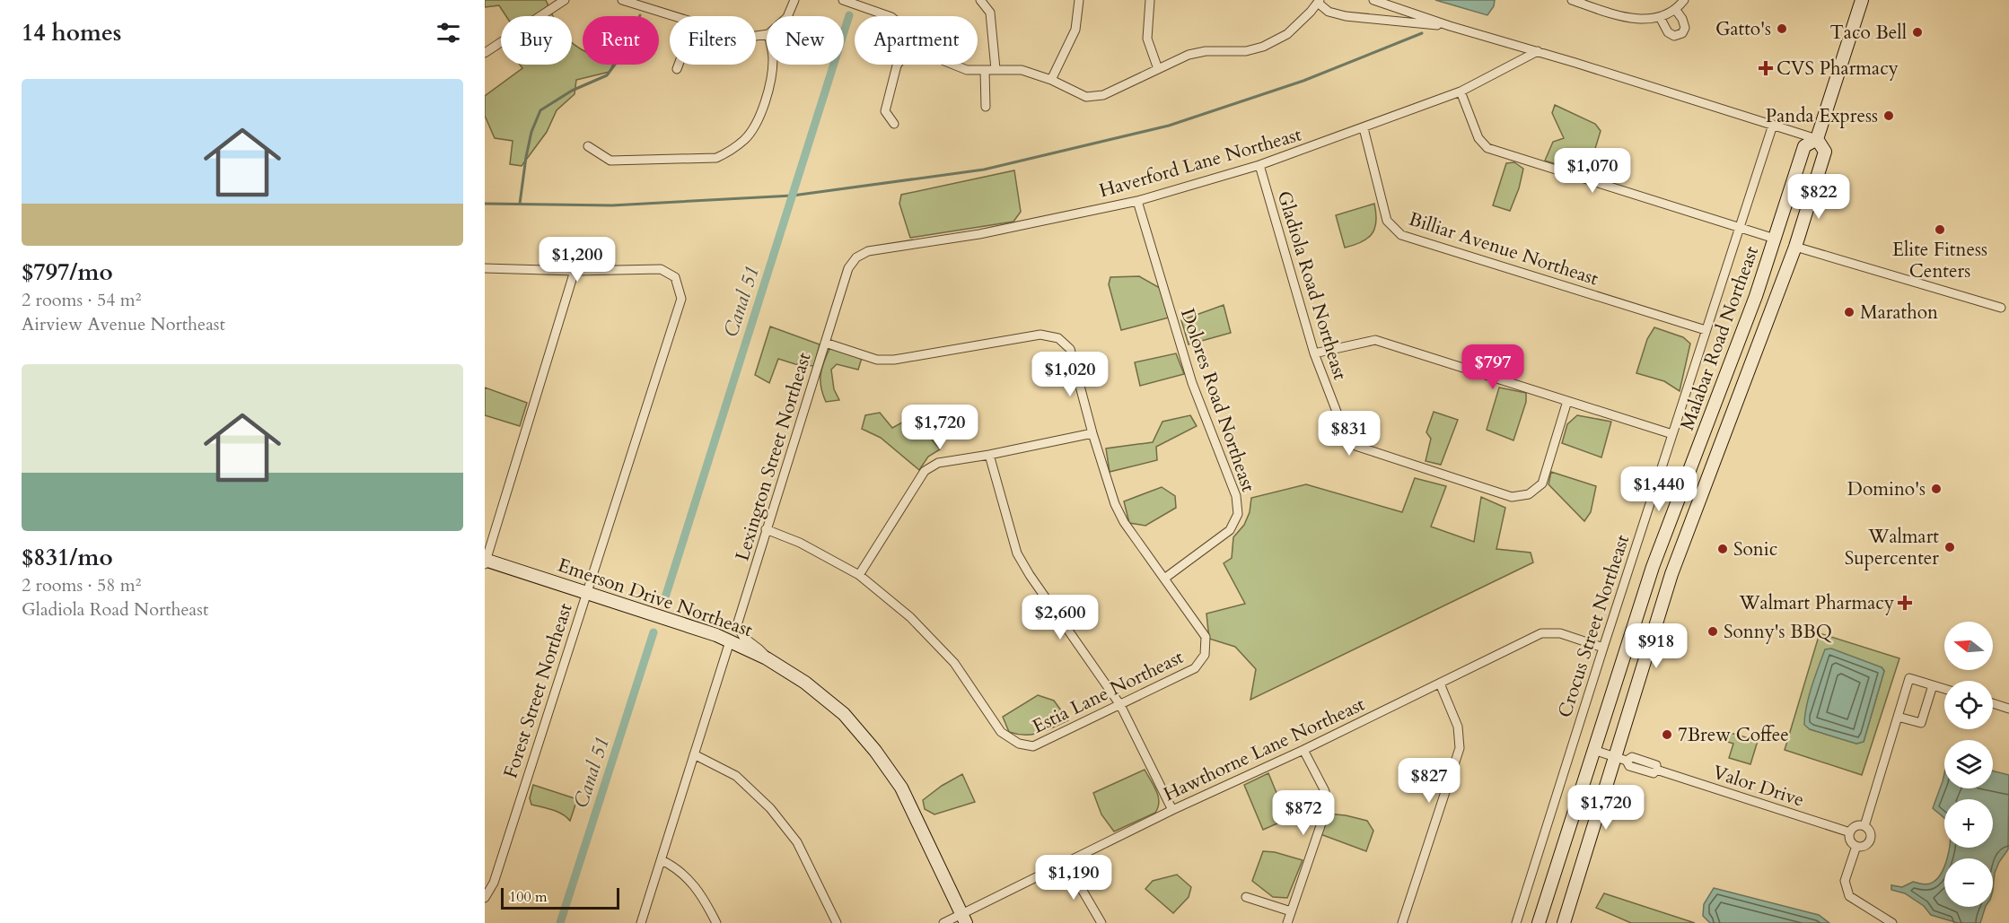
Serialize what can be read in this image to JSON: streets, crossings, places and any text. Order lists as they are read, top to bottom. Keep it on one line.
{"streets":{"main road":["Malabar Road Northeast","Emerson Drive Northeast"],"street":["Haverford Lane Northeast","Billiar Avenue Northeast","Gladiola Road Northeast","Dolores Road Northeast","Lexington Street Northeast","Crocus Street Northeast","Forest Street Northeast","Estia Lane Northeast","Hawthorne Lane Northeast","Valor Drive"]},"crossings":[["Haverford Lane Northeast","Billiar Avenue Northeast"],["Haverford Lane Northeast","Gladiola Road Northeast"],["Haverford Lane Northeast","Dolores Road Northeast"],["Haverford Lane Northeast","Lexington Street Northeast"],["Billiar Avenue Northeast","Crocus Street Northeast"],["Malabar Road Northeast","Valor Drive"],["Dolores Road Northeast","Estia Lane Northeast"],["Lexington Street Northeast","Emerson Drive Northeast"],["Emerson Drive Northeast","Forest Street Northeast"],["Emerson Drive Northeast","Hawthorne Lane Northeast"],["Crocus Street Northeast","Hawthorne Lane Northeast"]],"water":["Canal 51"],"places":{"other":["Gatto's","Taco Bell","Panda Express","Elite Fitness Centers","Marathon","Domino's","Walmart Supercenter","Sonic","Sonny's BBQ","7Brew Coffee"],"health":["CVS Pharmacy","Walmart Pharmacy"]},"scale_bar":"100 m","north":"left","page":{"heading":"14 homes","chip":["Buy","Rent","Filters","New","Apartment"],"list":[{"name":"$797/mo","note":"2 rooms · 54 m² · Airview Avenue Northeast"},{"name":"$831/mo","note":"2 rooms · 58 m² · Gladiola Road Northeast"}],"price":["$1,070","$822","$1,200","$797","$1,020","$1,720","$831","$1,440","$2,600","$918","$827","$1,720","$872","$1,190"],"map_buttons":["+","−"],"scale":"100 m"}}
